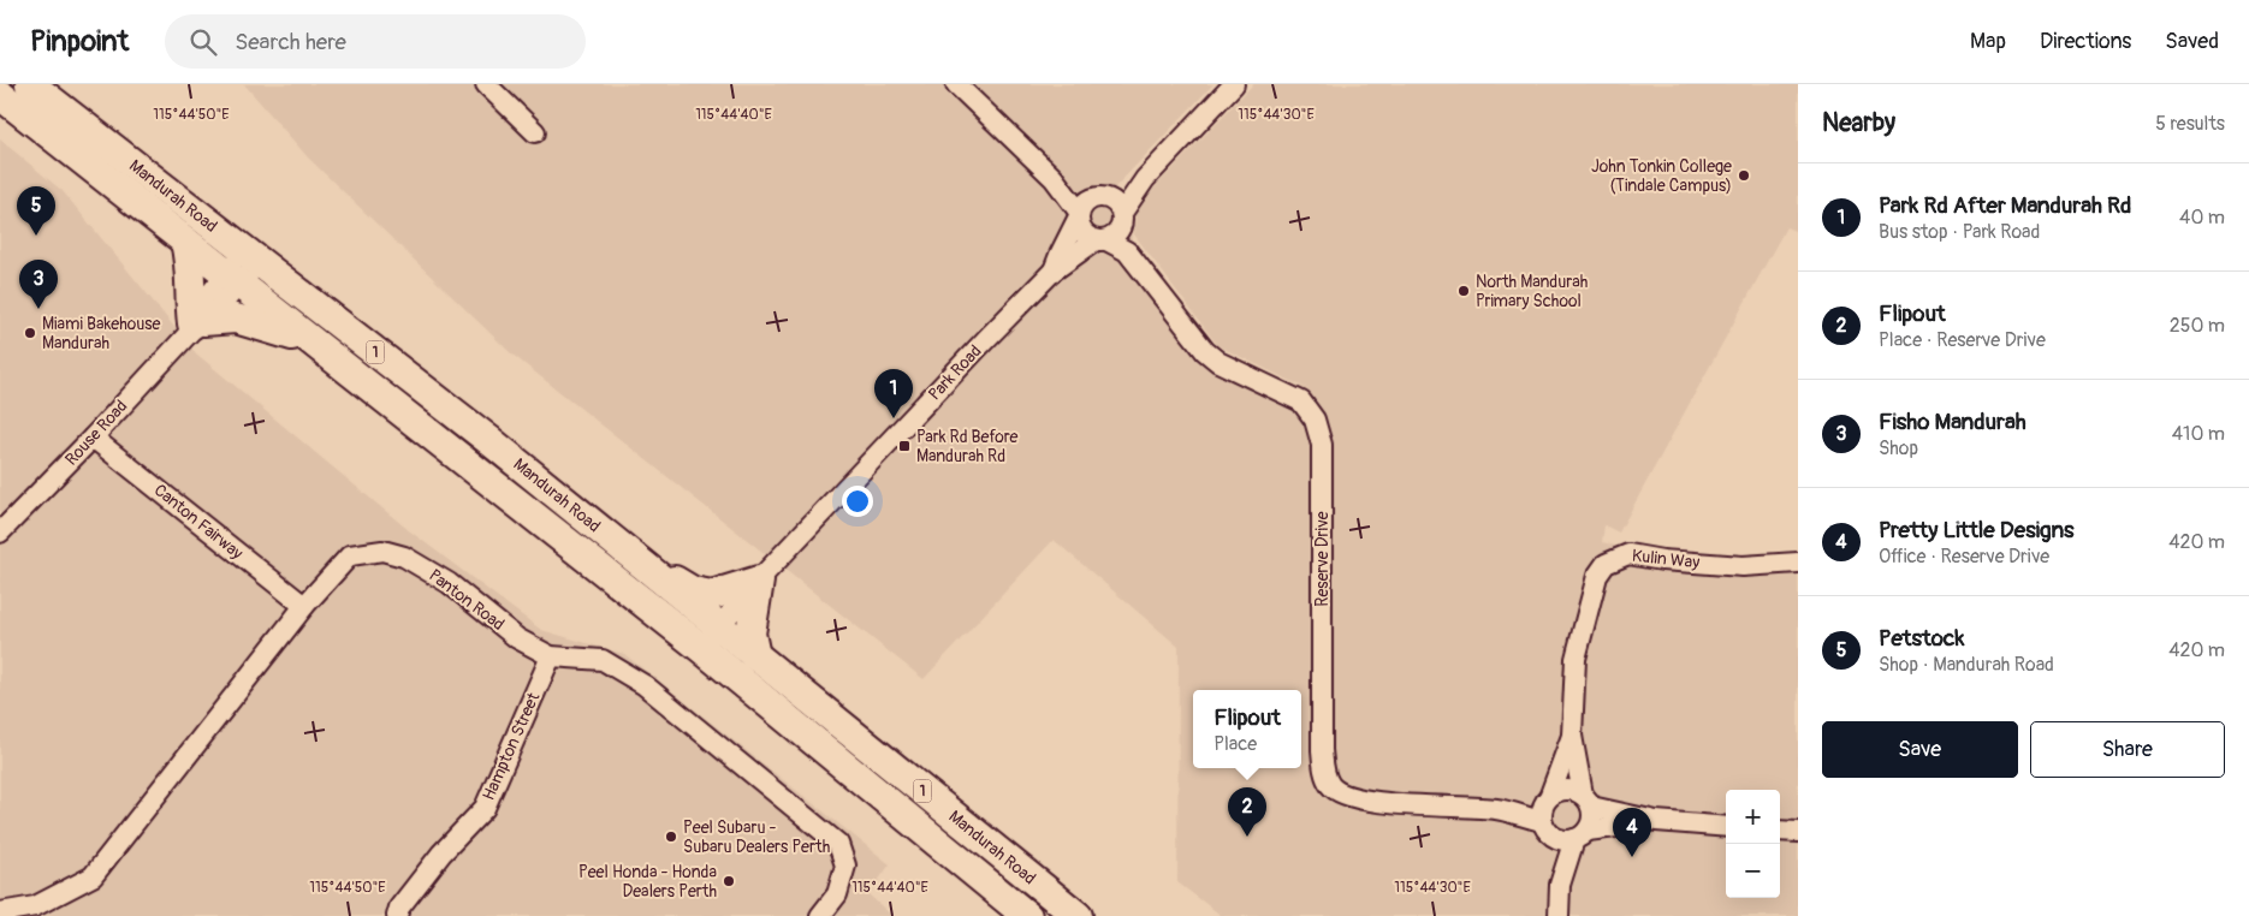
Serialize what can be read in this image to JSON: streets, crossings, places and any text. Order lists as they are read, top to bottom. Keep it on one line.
{"streets":{"highway":["Mandurah Road","1"],"street":["Park Road","Rouse Road","Canton Fairway","Reserve Drive","Kulin Way","Panton Road","Hampton Street"]},"crossings":[["Mandurah Road","Park Road"],["Mandurah Road","Rouse Road"],["Park Road","Reserve Drive"],["Rouse Road","Canton Fairway"],["Canton Fairway","Panton Road"],["Reserve Drive","Kulin Way"],["Panton Road","Hampton Street"]],"places":{"other":["John Tonkin College (Tindale Campus)","North Mandurah Primary School","Miami Bakehouse Mandurah","Peel Subaru - Subaru Dealers Perth","Peel Honda - Honda Dealers Perth"],"transit":["Park Rd Before Mandurah Rd"]},"page":{"header":"Pinpoint","search":"Search here","nav":["Map","Directions","Saved"],"heading":["Nearby","5 results"],"list":[{"mark":"1","name":"Park Rd After Mandurah Rd","note":"Bus stop · Park Road","value":"40 m"},{"mark":"2","name":"Flipout","note":"Place · Reserve Drive","value":"250 m"},{"mark":"3","name":"Fisho Mandurah","note":"Shop","value":"410 m"},{"mark":"4","name":"Pretty Little Designs","note":"Office · Reserve Drive","value":"420 m"},{"mark":"5","name":"Petstock","note":"Shop · Mandurah Road","value":"420 m"}],"pins":["5","3","1","2","4"],"popup":["Flipout","Place"],"buttons":["Save","Share"],"map_buttons":["+","−"]},"coordinates":["115°44'50\"E","115°44'40\"E","115°44'30\"E"]}
